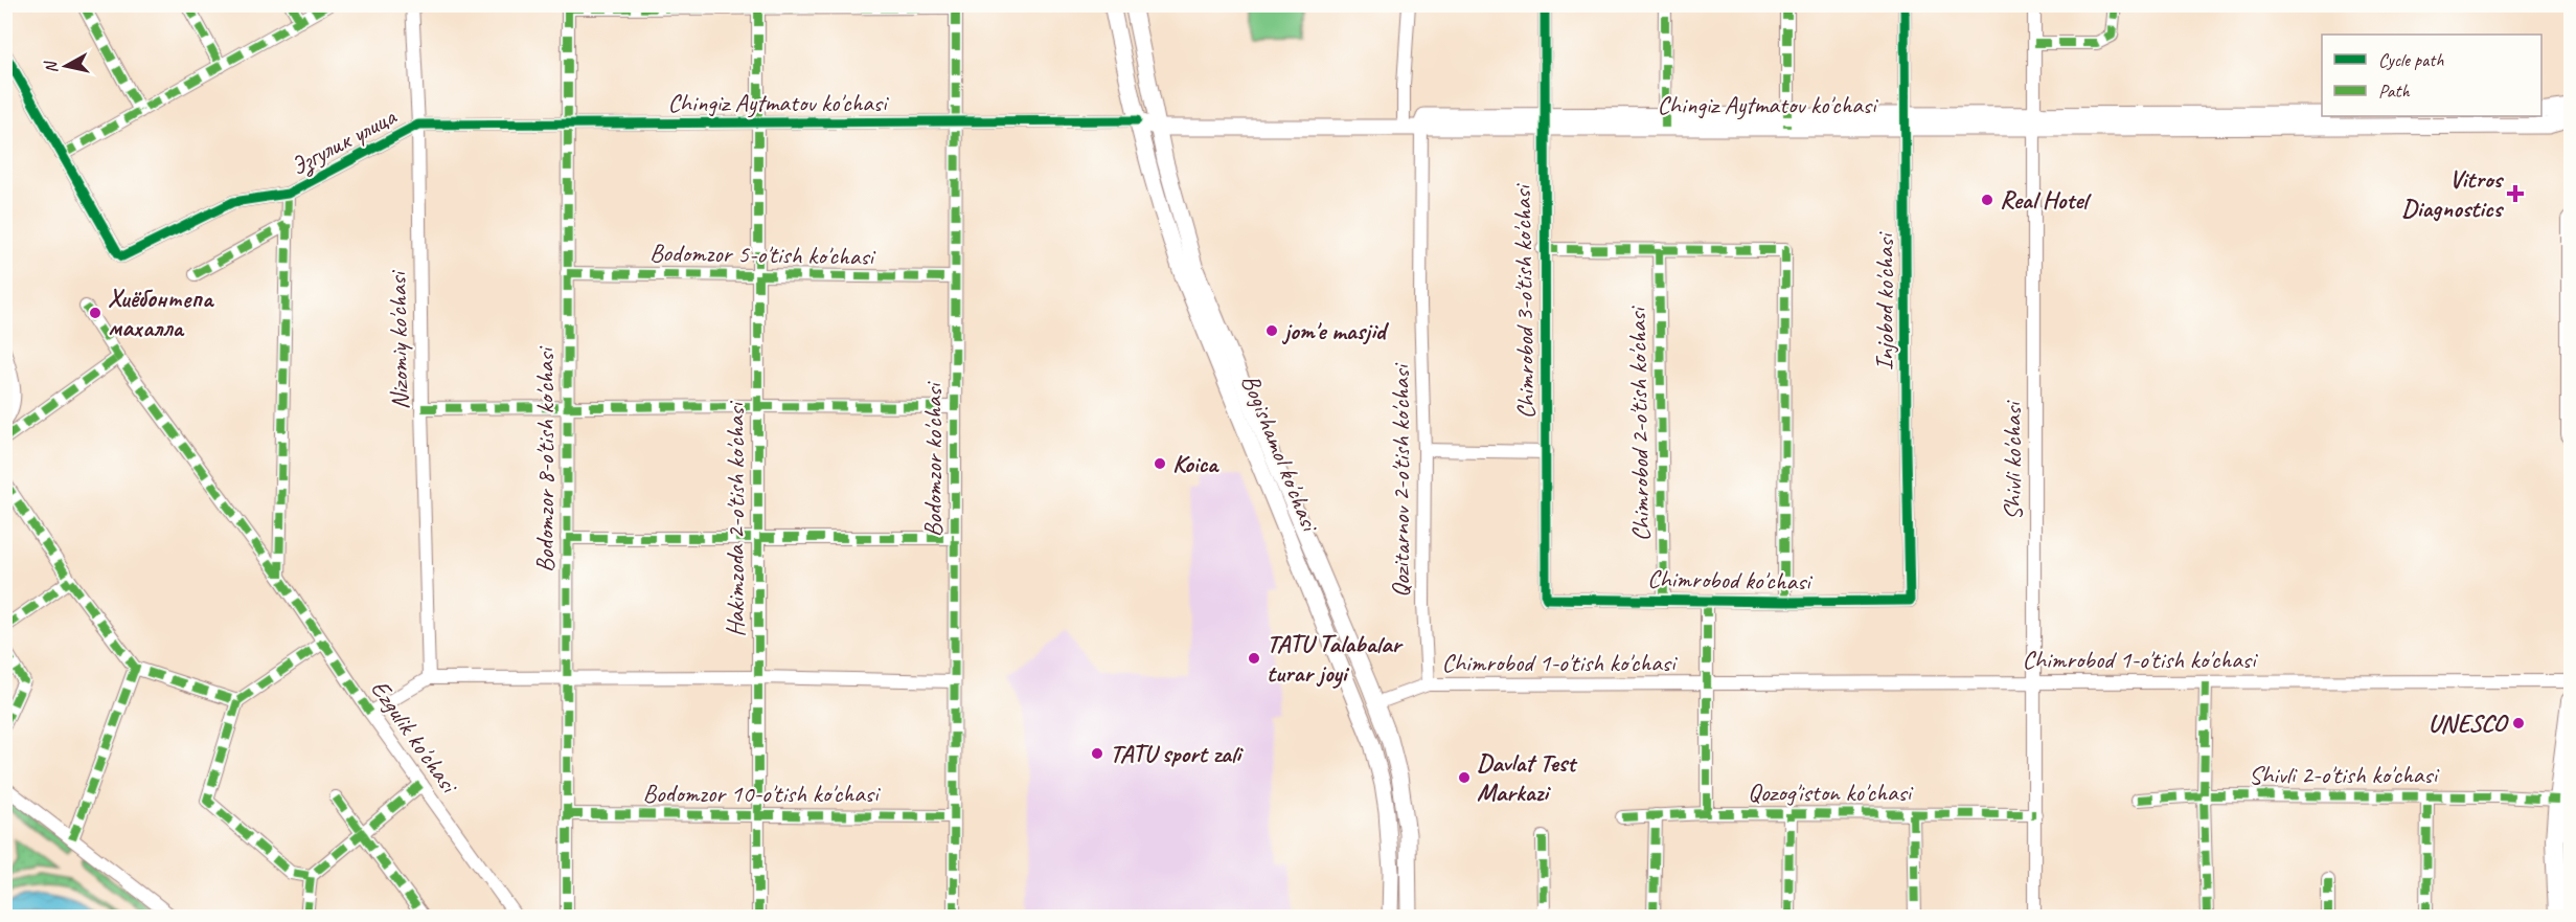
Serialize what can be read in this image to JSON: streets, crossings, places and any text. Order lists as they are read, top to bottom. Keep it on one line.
{"streets":{"main road":["Chingiz Aytmatov ko'chasi","Bogishamol ko'chasi"],"street":["Эзгулик улица","Bodomzor 5-o'tish ko'chasi","Chimrobod 3-o'tish ko'chasi","Injobod ko'chasi","Nizomiy ko'chasi","Chimrobod 2-o'tish ko'chasi","Bodomzor 8-o'tish ko'chasi","Bodomzor ko'chasi","Shivli ko'chasi","Qozitarnov 2-o'tish ko'chasi","Hakimzoda 2-o'tish ko'chasi","Chimrobod ko'chasi","Chimrobod 1-o'tish ko'chasi","Ezgulik ko'chasi","Shivli 2-o'tish ko'chasi","Qozog'iston ko'chasi","Bodomzor 10-o'tish ko'chasi"]},"crossings":[["Chingiz Aytmatov ko'chasi","Эзгулик улица"],["Chingiz Aytmatov ko'chasi","Chimrobod 3-o'tish ko'chasi"],["Chingiz Aytmatov ko'chasi","Injobod ko'chasi"],["Chingiz Aytmatov ko'chasi","Nizomiy ko'chasi"],["Chingiz Aytmatov ko'chasi","Bogishamol ko'chasi"],["Chingiz Aytmatov ko'chasi","Bodomzor 8-o'tish ko'chasi"],["Chingiz Aytmatov ko'chasi","Bodomzor ko'chasi"],["Chingiz Aytmatov ko'chasi","Shivli ko'chasi"],["Chingiz Aytmatov ko'chasi","Qozitarnov 2-o'tish ko'chasi"],["Chingiz Aytmatov ko'chasi","Hakimzoda 2-o'tish ko'chasi"],["Эзгулик улица","Nizomiy ko'chasi"],["Bodomzor 5-o'tish ko'chasi","Bodomzor 8-o'tish ko'chasi"],["Bodomzor 5-o'tish ko'chasi","Bodomzor ko'chasi"],["Bodomzor 5-o'tish ko'chasi","Hakimzoda 2-o'tish ko'chasi"],["Chimrobod 3-o'tish ko'chasi","Chimrobod ko'chasi"],["Injobod ko'chasi","Chimrobod ko'chasi"],["Chimrobod 2-o'tish ko'chasi","Chimrobod ko'chasi"],["Bogishamol ko'chasi","Chimrobod 1-o'tish ko'chasi"],["Bodomzor 8-o'tish ko'chasi","Bodomzor 10-o'tish ko'chasi"],["Bodomzor ko'chasi","Bodomzor 10-o'tish ko'chasi"],["Shivli ko'chasi","Chimrobod 1-o'tish ko'chasi"],["Shivli ko'chasi","Qozog'iston ko'chasi"],["Qozitarnov 2-o'tish ko'chasi","Chimrobod 1-o'tish ko'chasi"],["Hakimzoda 2-o'tish ko'chasi","Bodomzor 10-o'tish ko'chasi"],["Chimrobod ko'chasi","Chimrobod 1-o'tish ko'chasi"],["Chimrobod 1-o'tish ko'chasi","Qozog'iston ko'chasi"]],"places":{"health":["Vitros Diagnostics"],"other":["Real Hotel","Хиёбонтепа махалла","jom'e masjid","Koica","TATU Talabalar turar joyi","UNESCO","TATU sport zali","Davlat Test Markazi"]},"legend":["Cycle path","Path"],"north":"left"}
